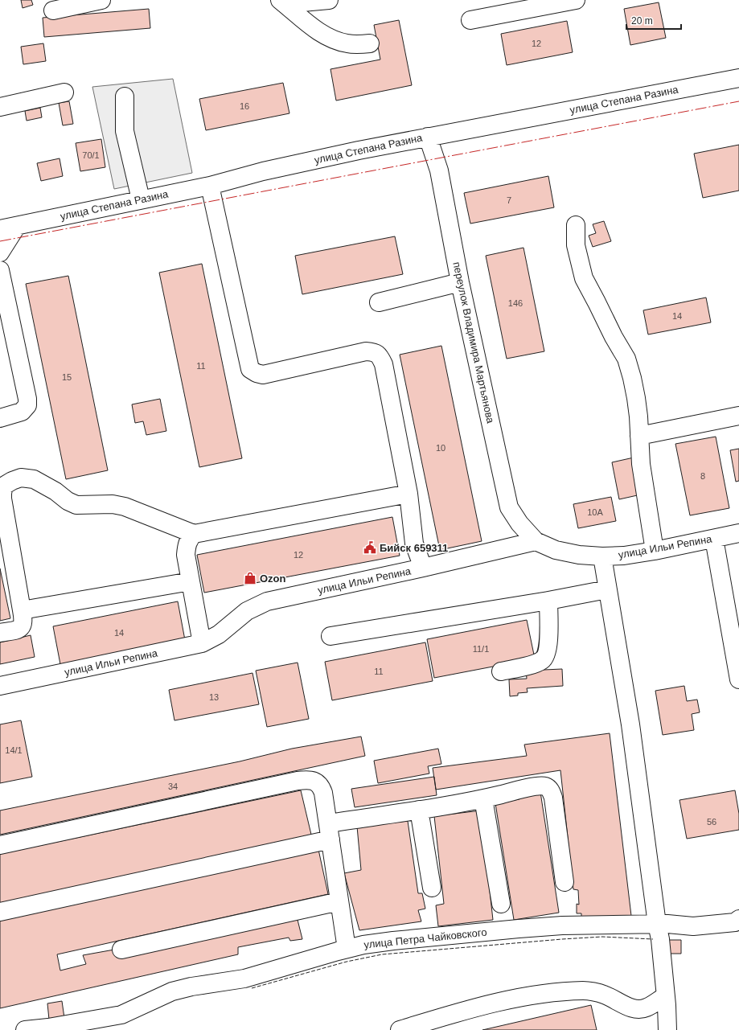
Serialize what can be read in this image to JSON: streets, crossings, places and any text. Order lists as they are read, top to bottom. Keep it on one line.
{"streets":{"street":["улица Степана Разина","переулок Владимира Мартьянова","улица Ильи Репина","улица Петра Чайковского"]},"crossings":[["улица Степана Разина","переулок Владимира Мартьянова"],["переулок Владимира Мартьянова","улица Ильи Репина"]],"places":{"public building":["Бийск 659311"],"shop":["Ozon"]},"house_numbers":["12","16","70/1","7","146","14","11","15","10","8","10А","12","14","11/1","11","13","14/1","34","56"],"scale_bar":"20 m"}
